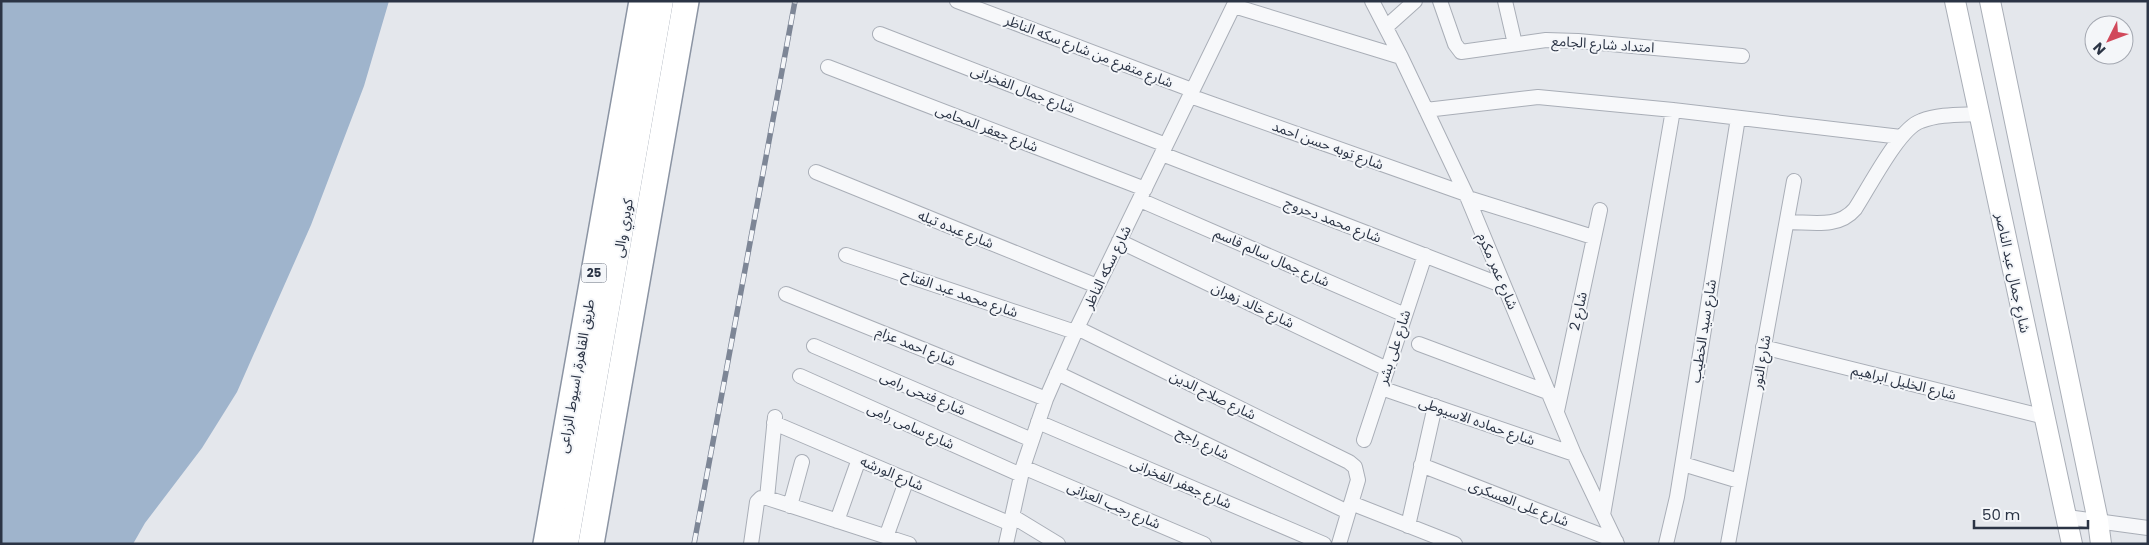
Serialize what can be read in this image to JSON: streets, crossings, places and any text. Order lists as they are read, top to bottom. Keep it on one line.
{"streets":{"highway":["25","طريق القاهرة, اسيوط الزراعى"],"street":["امتداد شارع الجامع","شارع متفرع من شارع سكه الناظر","شارع جمال الفخرانى","شارع جعفر المحامى","شارع توبه حسن احمد","شارع محمد دحروج","كوبري والى","شارع عبده تيله","شارع جمال سالم قاسم","شارع سكه الناظر","شارع عمر مكرم","شارع جمال عبد الناصر","شارع محمد عبد الفتاح","شارع خالد زهران","شارع 2","شارع سيد الخطيب","شارع احمد عزام","شارع على بشر","شارع النور","شارع الخليل ابراهيم","شارع فتحى رامى","شارع صلاح الدين","شارع حماده الاسيوطى","شارع سامى رامى","شارع راجح","شارع الورشه","شارع جعفر الفخرانى","شارع على العسكرى","شارع رجب العزانى"]},"crossings":[["شارع متفرع من شارع سكه الناظر","شارع توبه حسن احمد"],["شارع متفرع من شارع سكه الناظر","شارع سكه الناظر"],["شارع جمال الفخرانى","شارع محمد دحروج"],["شارع جمال الفخرانى","شارع سكه الناظر"],["شارع جعفر المحامى","شارع جمال سالم قاسم"],["شارع جعفر المحامى","شارع سكه الناظر"],["شارع توبه حسن احمد","شارع سكه الناظر"],["شارع توبه حسن احمد","شارع عمر مكرم"],["شارع توبه حسن احمد","شارع 2"],["شارع محمد دحروج","شارع سكه الناظر"],["شارع محمد دحروج","شارع عمر مكرم"],["شارع محمد دحروج","شارع على بشر"],["شارع عبده تيله","شارع سكه الناظر"],["شارع جمال سالم قاسم","شارع سكه الناظر"],["شارع جمال سالم قاسم","شارع على بشر"],["شارع سكه الناظر","شارع محمد عبد الفتاح"],["شارع سكه الناظر","شارع خالد زهران"],["شارع سكه الناظر","شارع احمد عزام"],["شارع سكه الناظر","شارع فتحى رامى"],["شارع سكه الناظر","شارع صلاح الدين"],["شارع سكه الناظر","شارع سامى رامى"],["شارع سكه الناظر","شارع راجح"],["شارع سكه الناظر","شارع الورشه"],["شارع سكه الناظر","شارع جعفر الفخرانى"],["شارع سكه الناظر","شارع رجب العزانى"],["شارع عمر مكرم","شارع 2"],["شارع عمر مكرم","شارع حماده الاسيوطى"],["شارع عمر مكرم","شارع على العسكرى"],["شارع جمال عبد الناصر","شارع الخليل ابراهيم"],["شارع محمد عبد الفتاح","شارع صلاح الدين"],["شارع خالد زهران","شارع على بشر"],["شارع على بشر","شارع حماده الاسيوطى"],["شارع النور","شارع الخليل ابراهيم"],["شارع صلاح الدين","شارع راجح"],["شارع سامى رامى","شارع رجب العزانى"]],"scale_bar":"50 m","north":"bottom left"}
